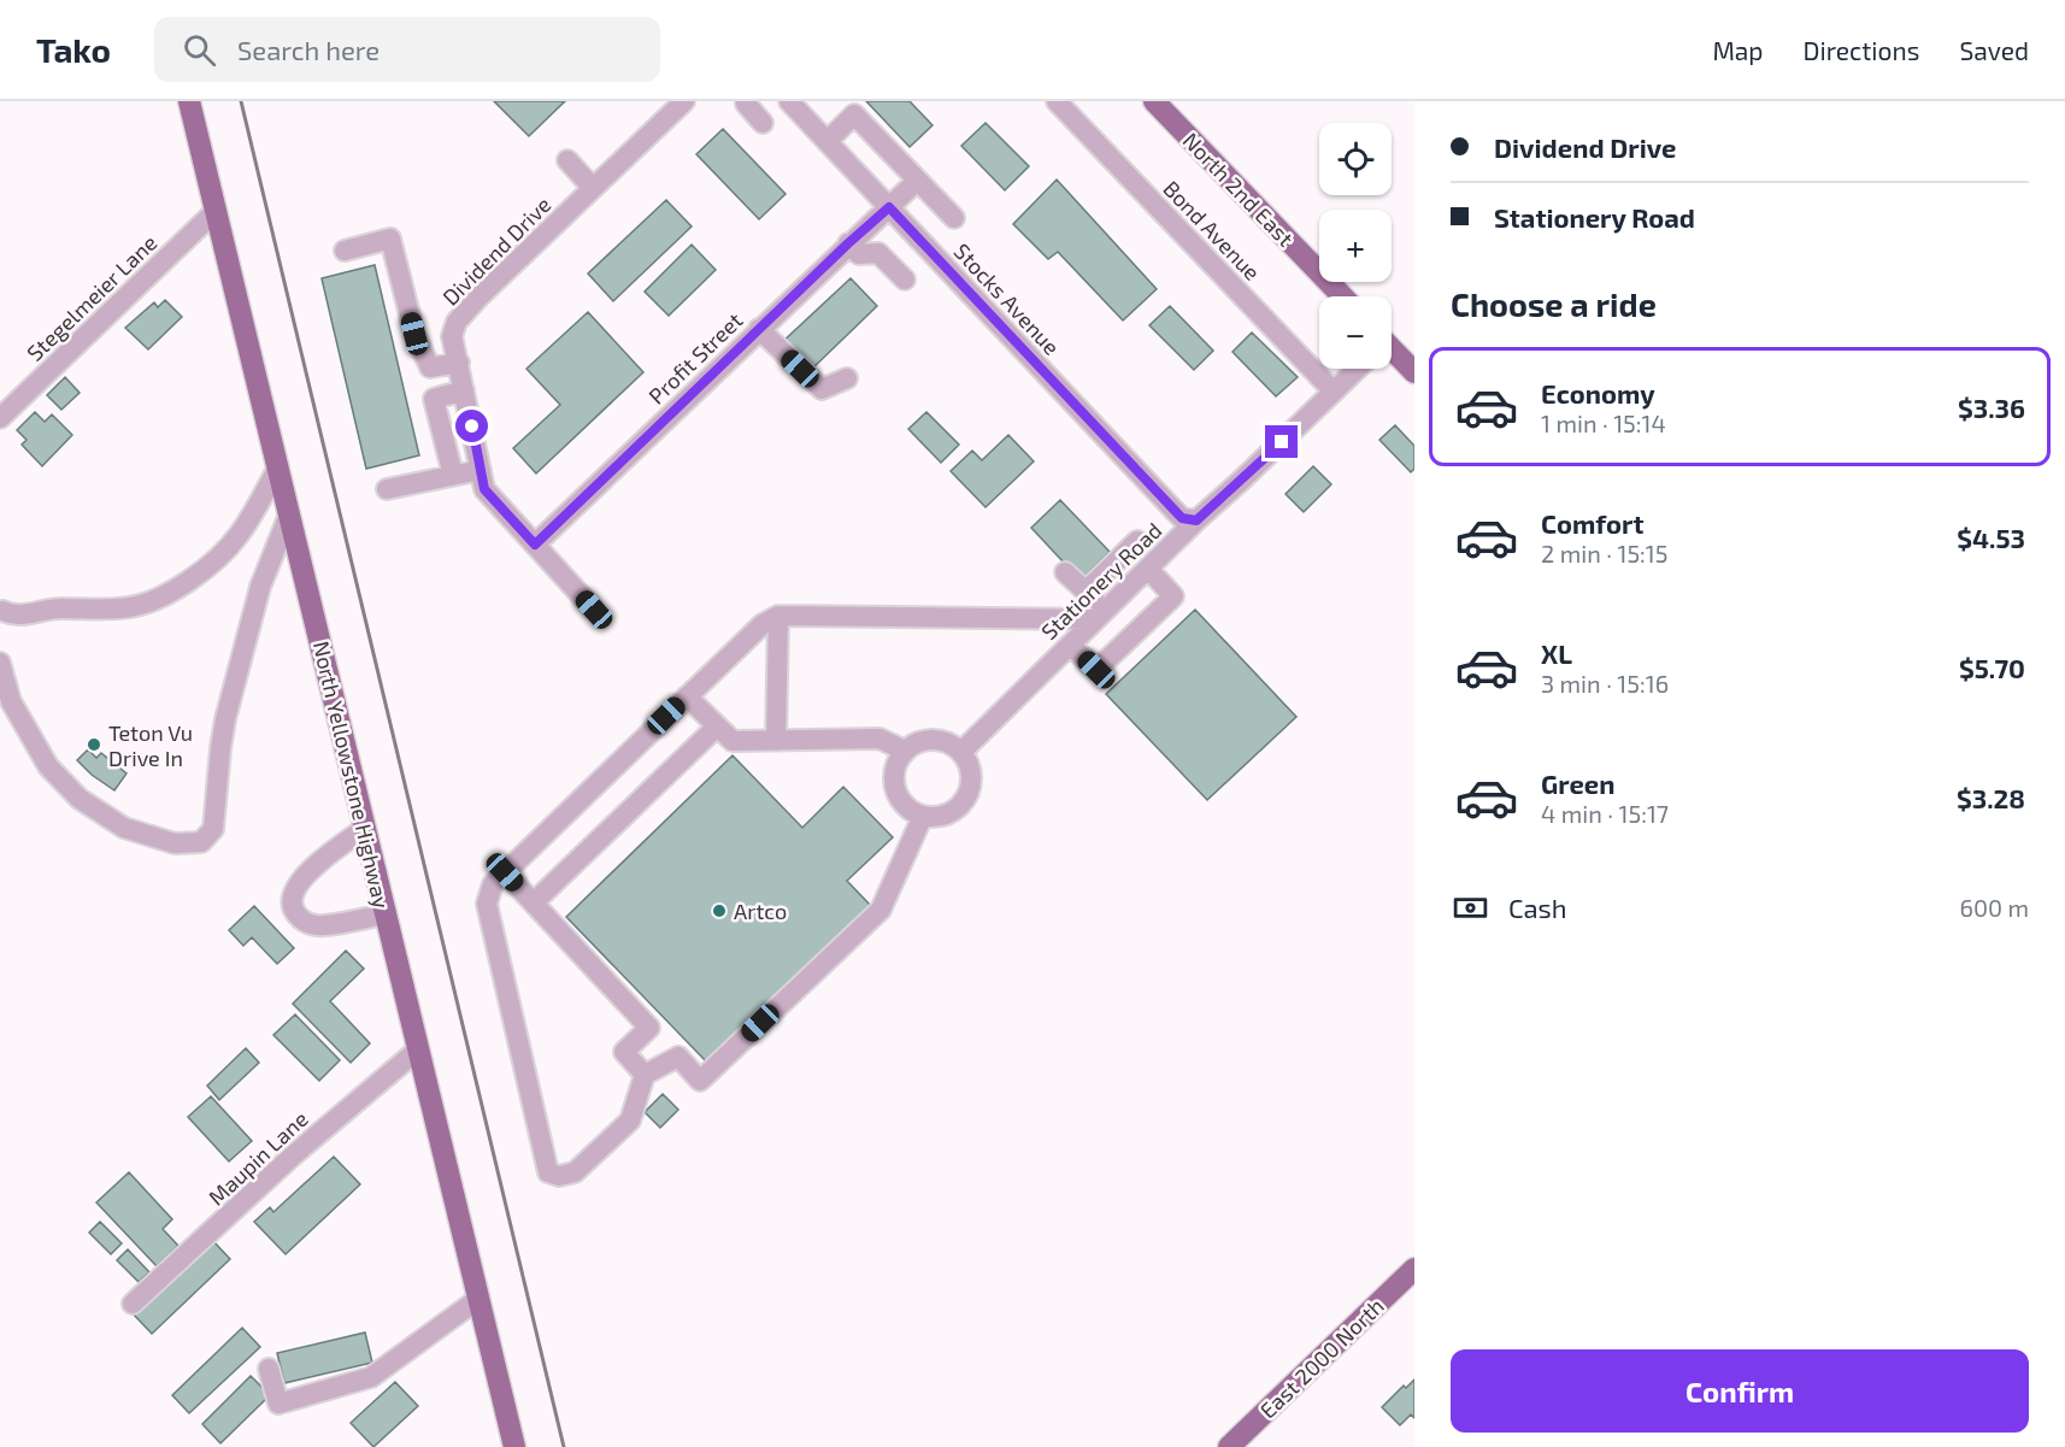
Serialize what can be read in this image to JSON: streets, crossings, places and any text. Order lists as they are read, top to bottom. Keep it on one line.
{"streets":{"main road":["North 2nd East","North Yellowstone Highway","East 2000 North"],"street":["Bond Avenue","Dividend Drive","Stegelmeier Lane","Stocks Avenue","Profit Street","Stationery Road","Maupin Lane"]},"crossings":[["Bond Avenue","Stationery Road"],["Dividend Drive","Profit Street"],["Stegelmeier Lane","North Yellowstone Highway"],["Stocks Avenue","Profit Street"],["Stocks Avenue","Stationery Road"],["North Yellowstone Highway","Maupin Lane"]],"places":["Teton Vu Drive In","Artco"],"page":{"header":"Tako","search":"Search here","nav":["Map","Directions","Saved"],"banner":["Dividend Drive","Stationery Road"],"map_buttons":["+","−"],"heading":"Choose a ride","list":[{"name":"Economy","note":"1 min · 15:14","value":"$3.36"},{"name":"Comfort","note":"2 min · 15:15","value":"$4.53"},{"name":"XL","note":"3 min · 15:16","value":"$5.70"},{"name":"Green","note":"4 min · 15:17","value":"$3.28"}],"pay":["Cash","600 m"],"buttons":"Confirm"}}
